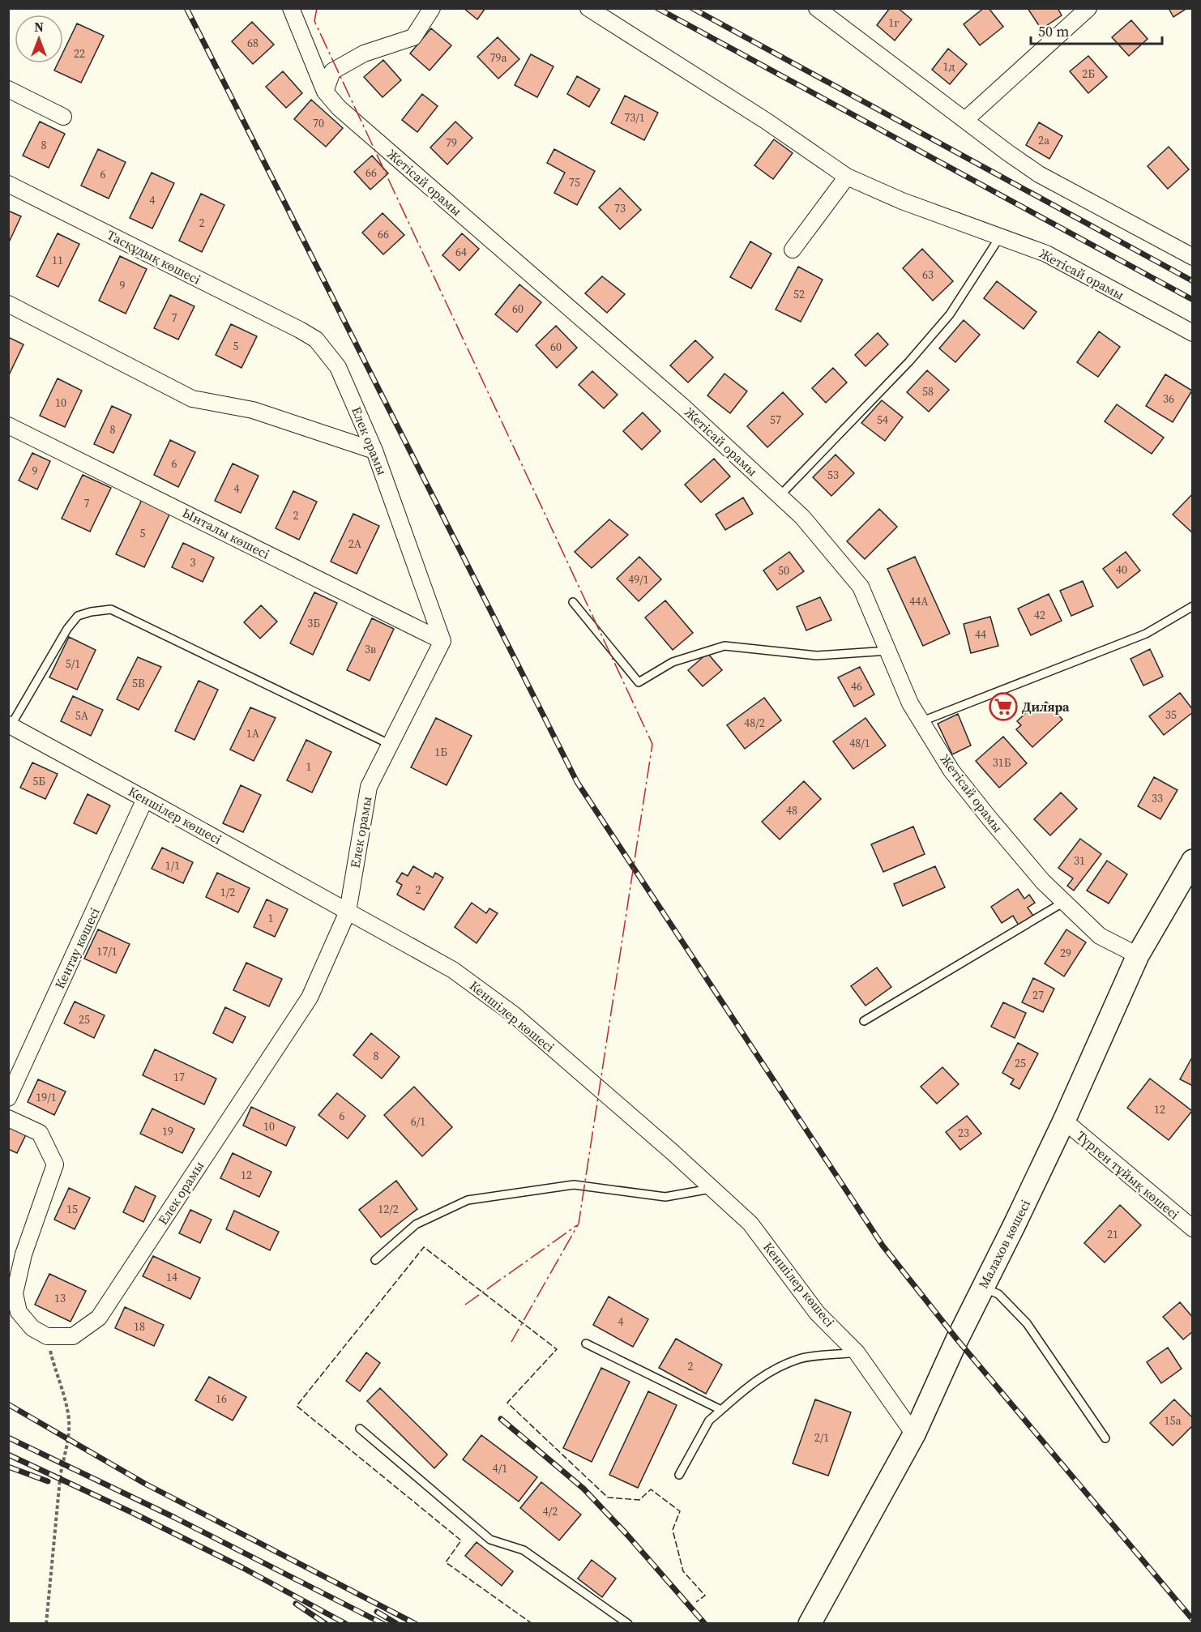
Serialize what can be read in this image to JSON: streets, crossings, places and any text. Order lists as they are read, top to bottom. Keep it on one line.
{"streets":{"main road":["Малахов көшесі"],"street":["Жетісай орамы","Тасқұдық көшесі","Елек орамы","Ынталы көшесі","Кеншілер көшесі","Кентау көшесі","Түрген тұйық көшесі"]},"crossings":[["Жетісай орамы","Малахов көшесі"],["Тасқұдық көшесі","Елек орамы"],["Елек орамы","Ынталы көшесі"],["Елек орамы","Кеншілер көшесі"],["Кеншілер көшесі","Кентау көшесі"],["Кеншілер көшесі","Малахов көшесі"],["Түрген тұйық көшесі","Малахов көшесі"]],"places":{"supermarket":["Диляра"]},"house_numbers":["1г","68","22","79а","1д","2Б","73/1","70","2а","79","8","66","6","75","4","73","2","66","64","11","63","9","52","60","7","5","60","58","36","10","57","54","8","6","9","53","4","7","2","5","2А","3","40","50","49/1","44А","42","3Б","44","3в","5/1","5В","46","35","5А","48/2","1А","48/1","1Б","31Б","1","5Б","33","48","31","1/1","2","1/2","1","17/1","29","27","25","8","25","17","19/1","12","6","6/1","10","19","23","12","15","12/2","21","14","13","4","18","2","16","15а","2/1","4/1","4/2"],"scale_bar":"50 m","north":"top"}
